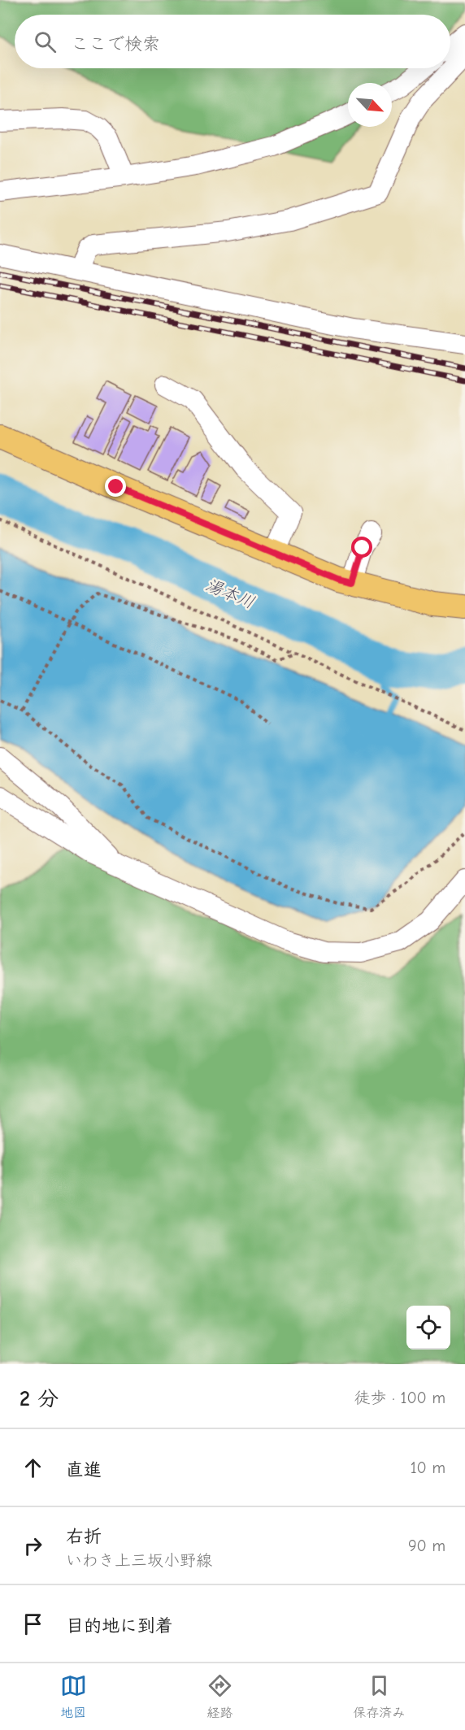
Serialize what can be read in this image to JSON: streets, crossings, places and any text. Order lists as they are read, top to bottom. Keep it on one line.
{"water":["湯本川"],"north":"bottom right","page":{"search":"ここで検索","heading":["2 分","徒歩 · 100 m"],"list":[["直進","10 m"],["右折","いわき上三坂小野線","90 m"],"目的地に到着"],"nav":["地図","経路","保存済み"]}}
